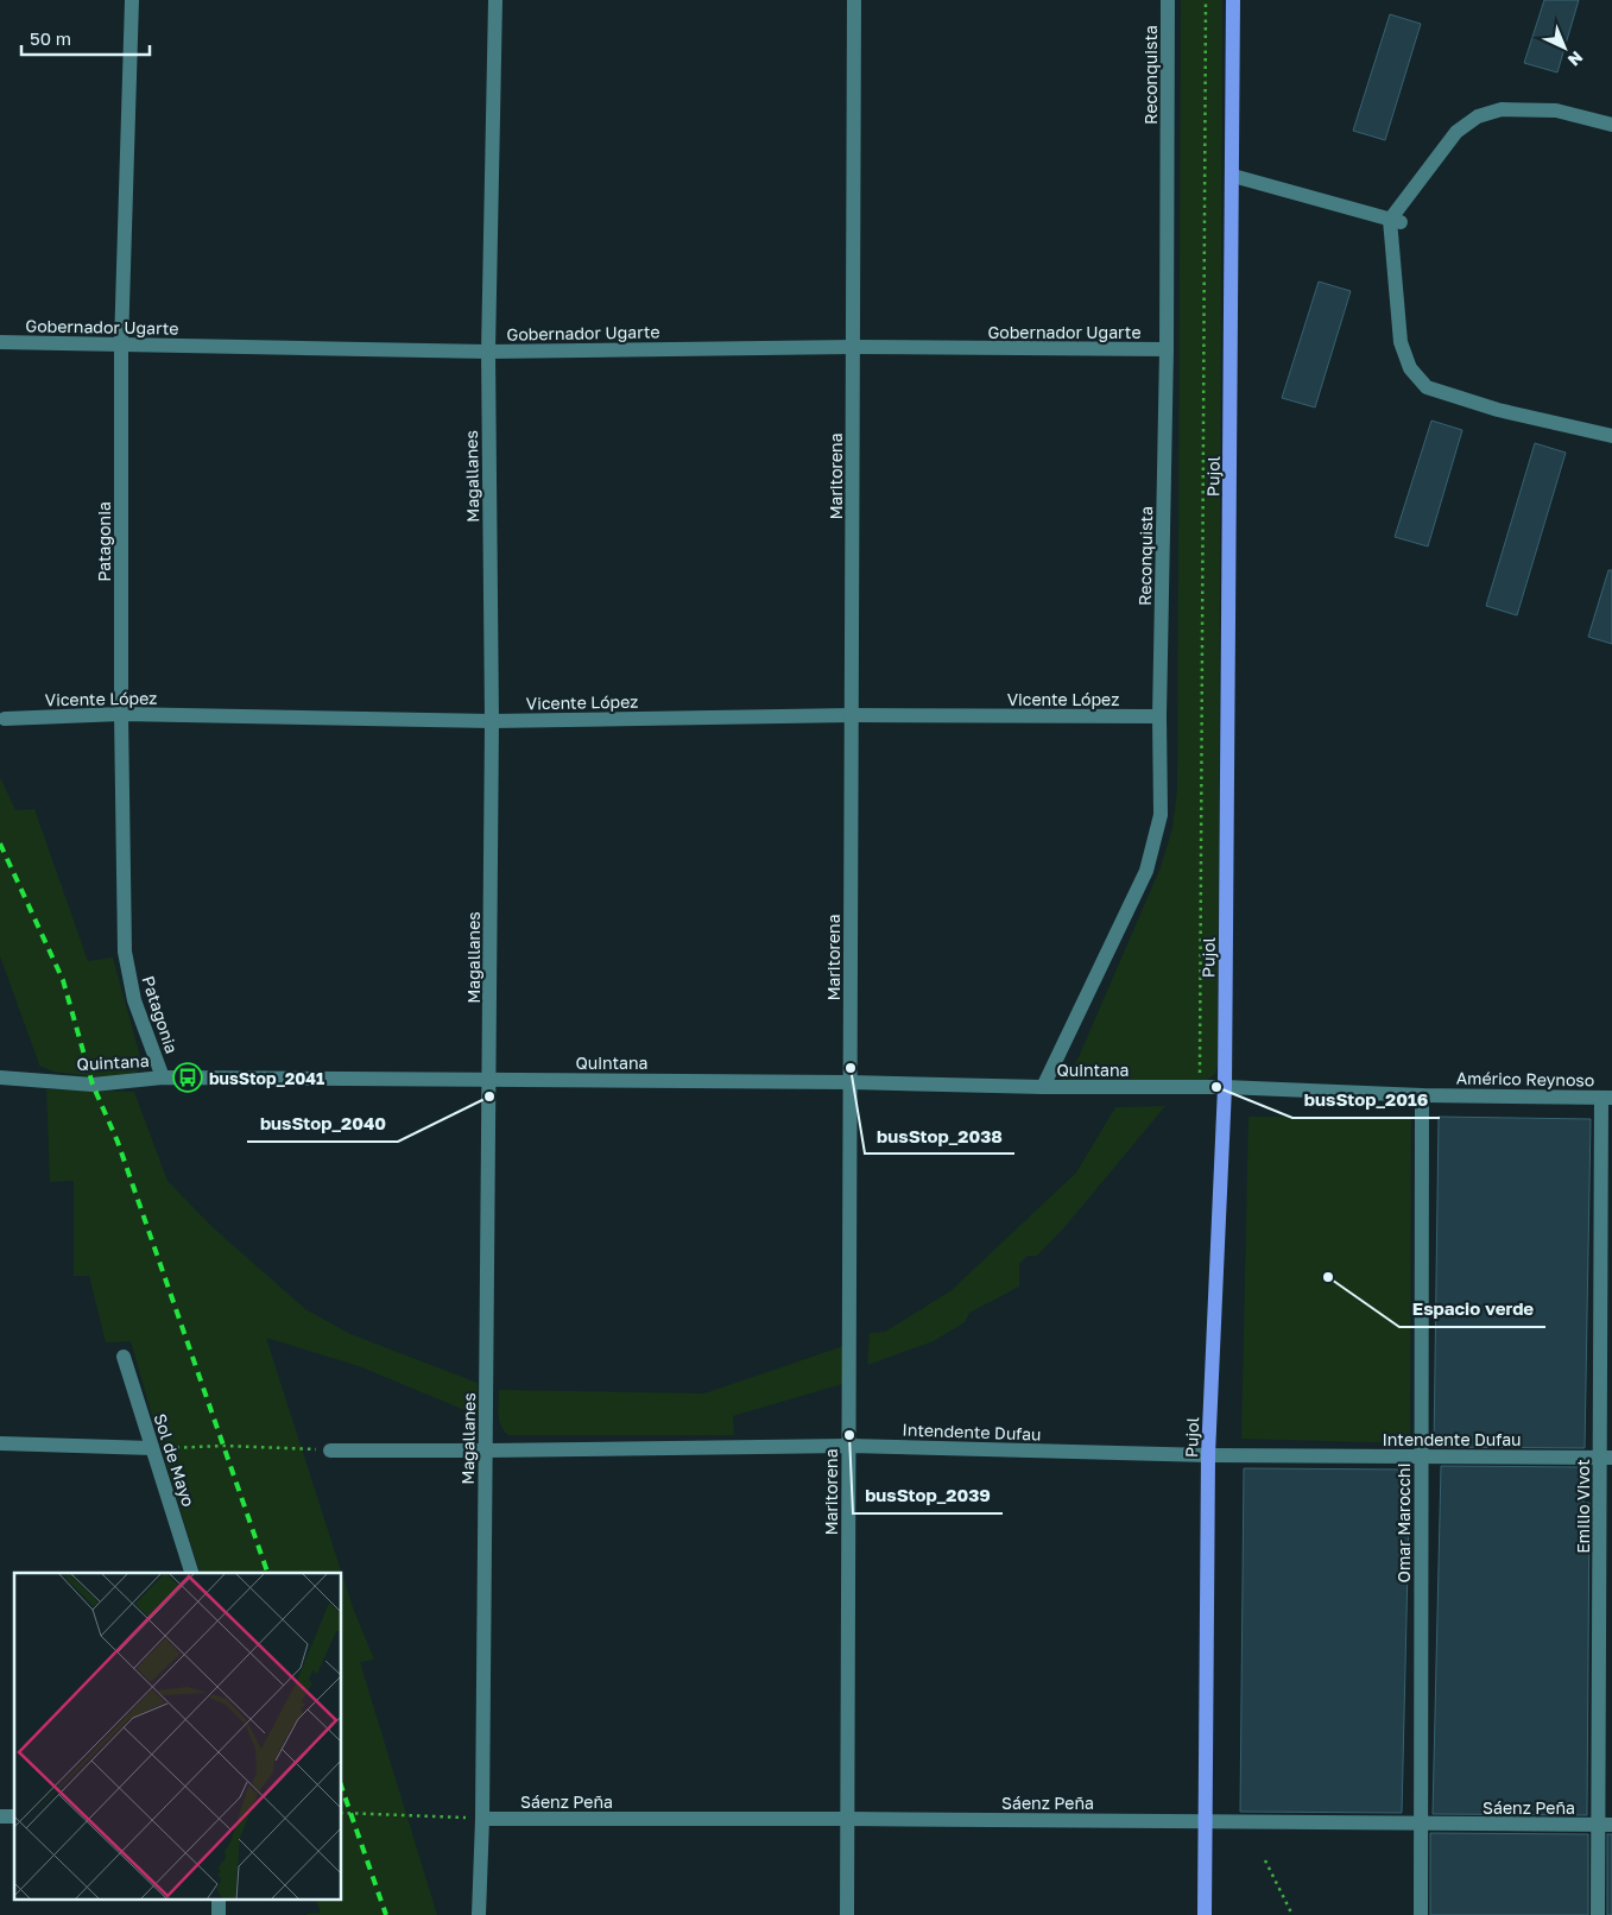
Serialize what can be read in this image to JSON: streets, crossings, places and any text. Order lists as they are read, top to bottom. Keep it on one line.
{"streets":{"main road":["Pujol"],"street":["Reconquista","Gobernador Ugarte","Magallanes","Maritorena","Patagonia","Vicente López","Quintana","Américo Reynoso","Intendente Dufau","Sol de Mayo","Emilio Vivot","Omar Marocchi","Sáenz Peña"]},"crossings":[["Reconquista","Gobernador Ugarte"],["Reconquista","Vicente López"],["Reconquista","Quintana"],["Gobernador Ugarte","Magallanes"],["Gobernador Ugarte","Maritorena"],["Gobernador Ugarte","Patagonia"],["Magallanes","Vicente López"],["Magallanes","Quintana"],["Magallanes","Intendente Dufau"],["Magallanes","Sáenz Peña"],["Maritorena","Vicente López"],["Maritorena","Quintana"],["Maritorena","Intendente Dufau"],["Maritorena","Sáenz Peña"],["Pujol","Quintana"],["Pujol","Américo Reynoso"],["Pujol","Intendente Dufau"],["Pujol","Sáenz Peña"],["Patagonia","Vicente López"],["Patagonia","Quintana"],["Quintana","Américo Reynoso"],["Américo Reynoso","Emilio Vivot"],["Américo Reynoso","Omar Marocchi"],["Intendente Dufau","Emilio Vivot"],["Intendente Dufau","Omar Marocchi"],["Emilio Vivot","Sáenz Peña"],["Omar Marocchi","Sáenz Peña"]],"places":{"other":["busStop_2038","busStop_2016","busStop_2040","Espacio verde","busStop_2039"],"bus stop":["busStop_2041"]},"scale_bar":"50 m","north":"bottom right"}
